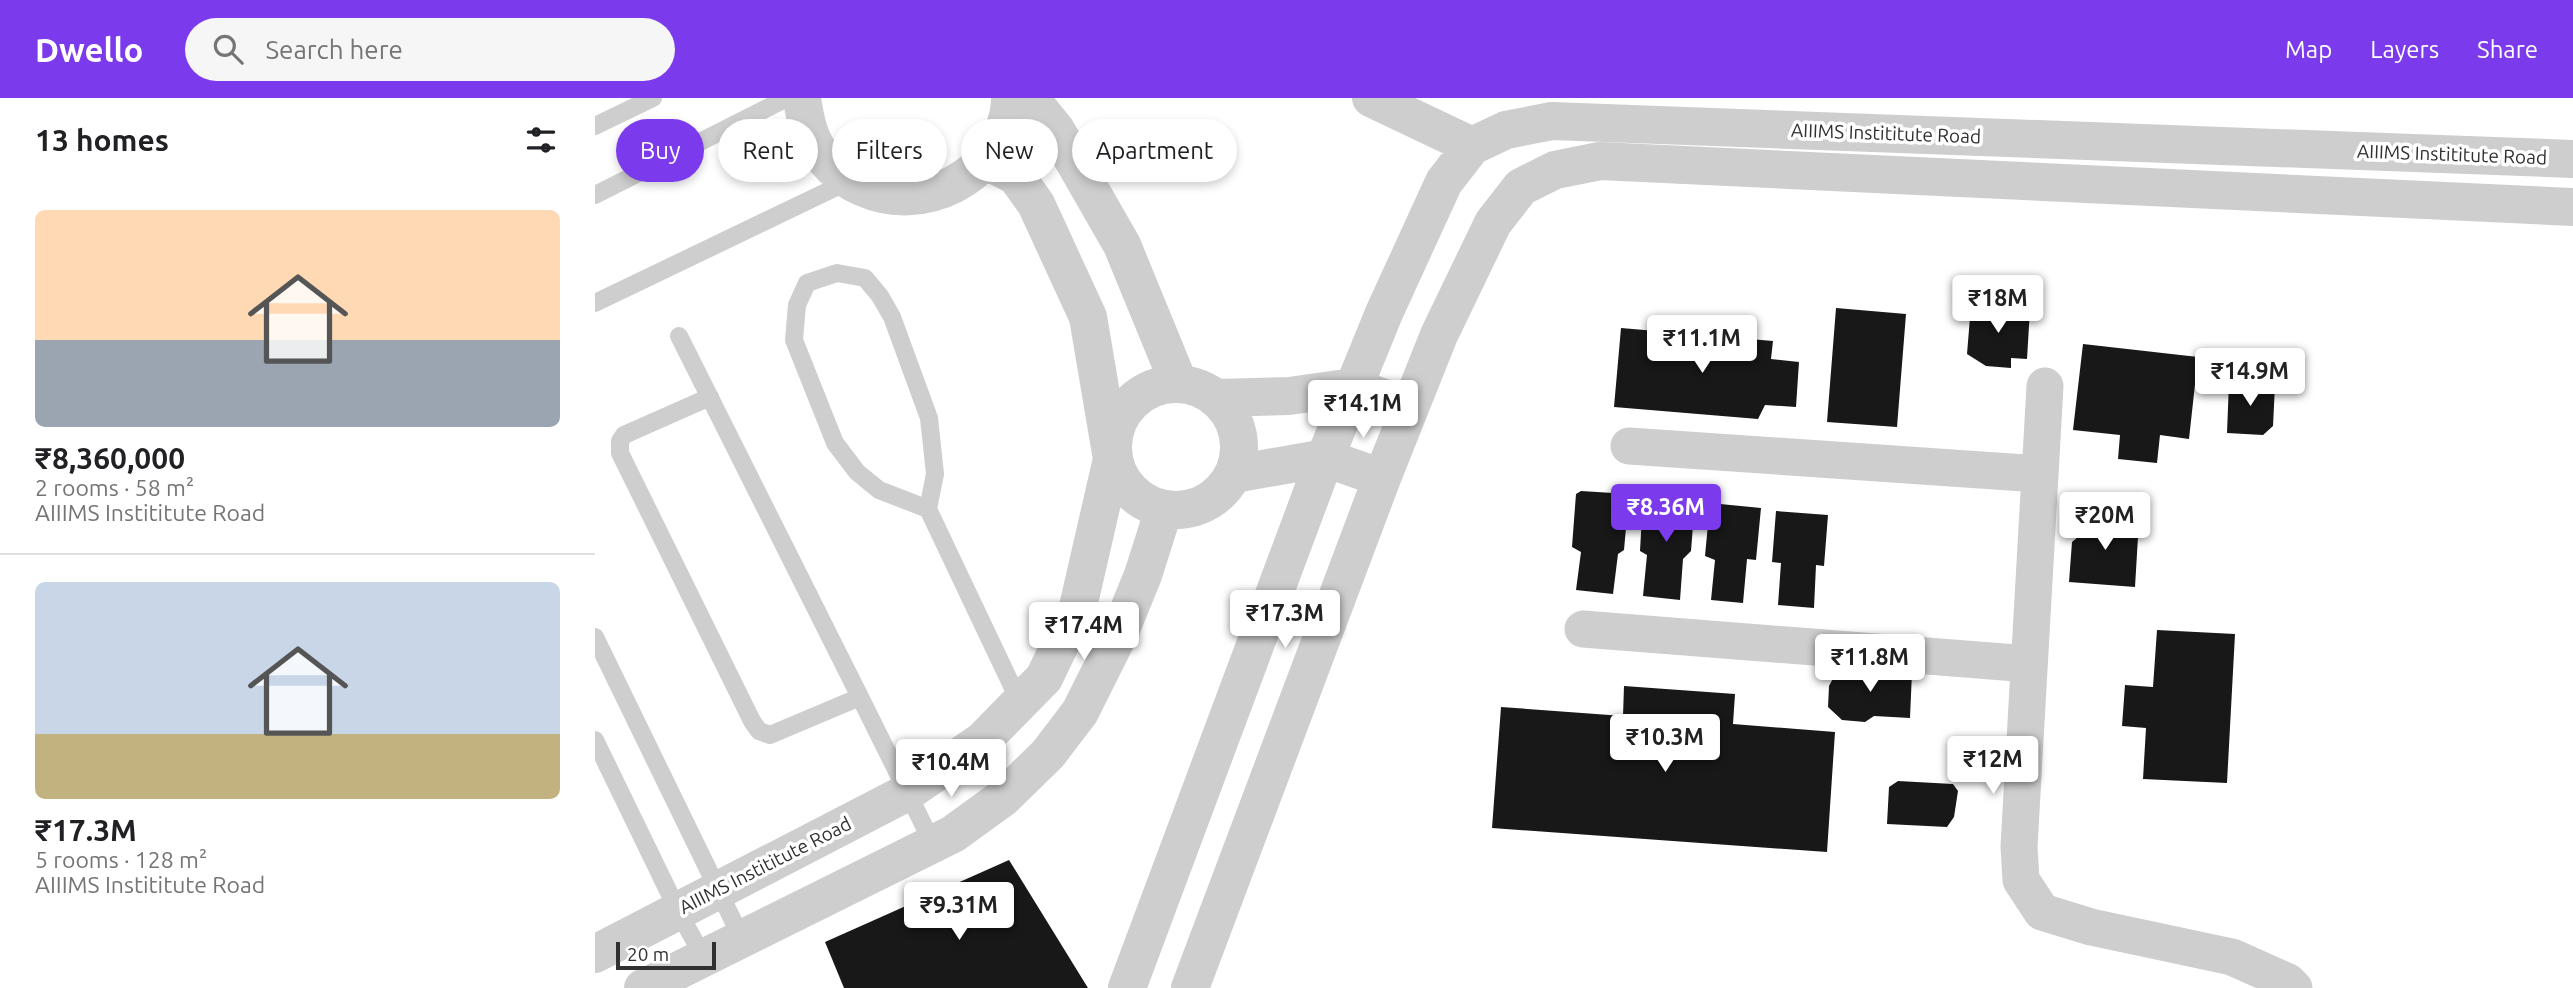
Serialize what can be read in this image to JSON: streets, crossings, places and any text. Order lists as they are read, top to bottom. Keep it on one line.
{"streets":{"street":["AIIIMS Instititute Road"]},"scale_bar":"20 m","page":{"header":"Dwello","search":"Search here","nav":["Map","Layers","Share"],"heading":"13 homes","chip":["Buy","Rent","Filters","New","Apartment"],"list":[{"name":"₹8,360,000","note":"2 rooms · 58 m² · AIIIMS Instititute Road"},{"name":"₹17.3M","note":"5 rooms · 128 m² · AIIIMS Instititute Road"}],"price":["₹18M","₹11.1M","₹14.9M","₹14.1M","₹8.36M","₹20M","₹17.3M","₹17.4M","₹11.8M","₹10.3M","₹12M","₹10.4M","₹9.31M"],"scale":"20 m"}}
